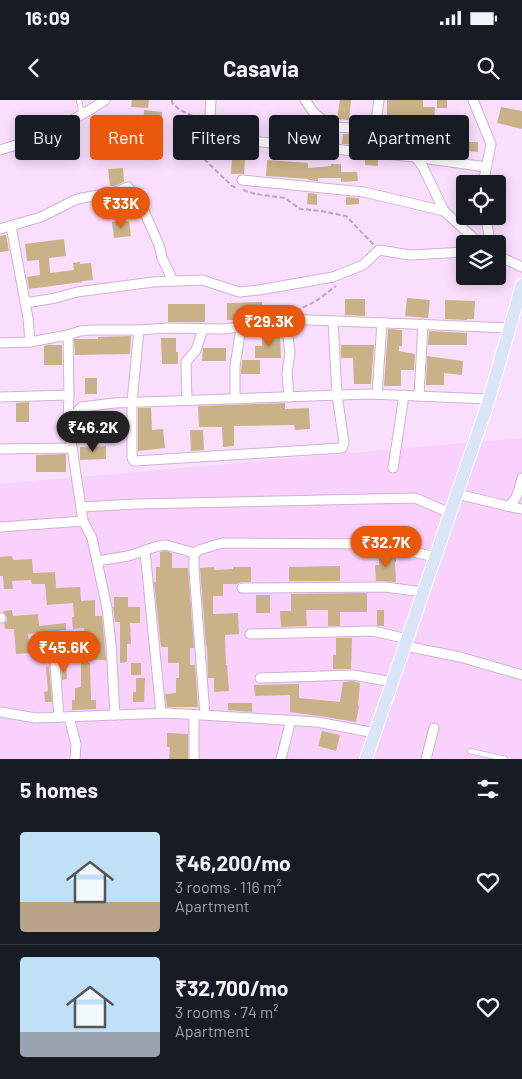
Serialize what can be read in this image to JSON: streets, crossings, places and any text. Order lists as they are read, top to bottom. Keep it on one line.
{"page":{"status":"16:09","header":"Casavia","chip":["Buy","Rent","Filters","New","Apartment"],"price":["₹33K","₹29.3K","₹46.2K","₹32.7K","₹45.6K"],"heading":"5 homes","list":[{"name":"₹46,200/mo","note":"3 rooms · 116 m² · Apartment"},{"name":"₹32,700/mo","note":"3 rooms · 74 m² · Apartment"}]}}
